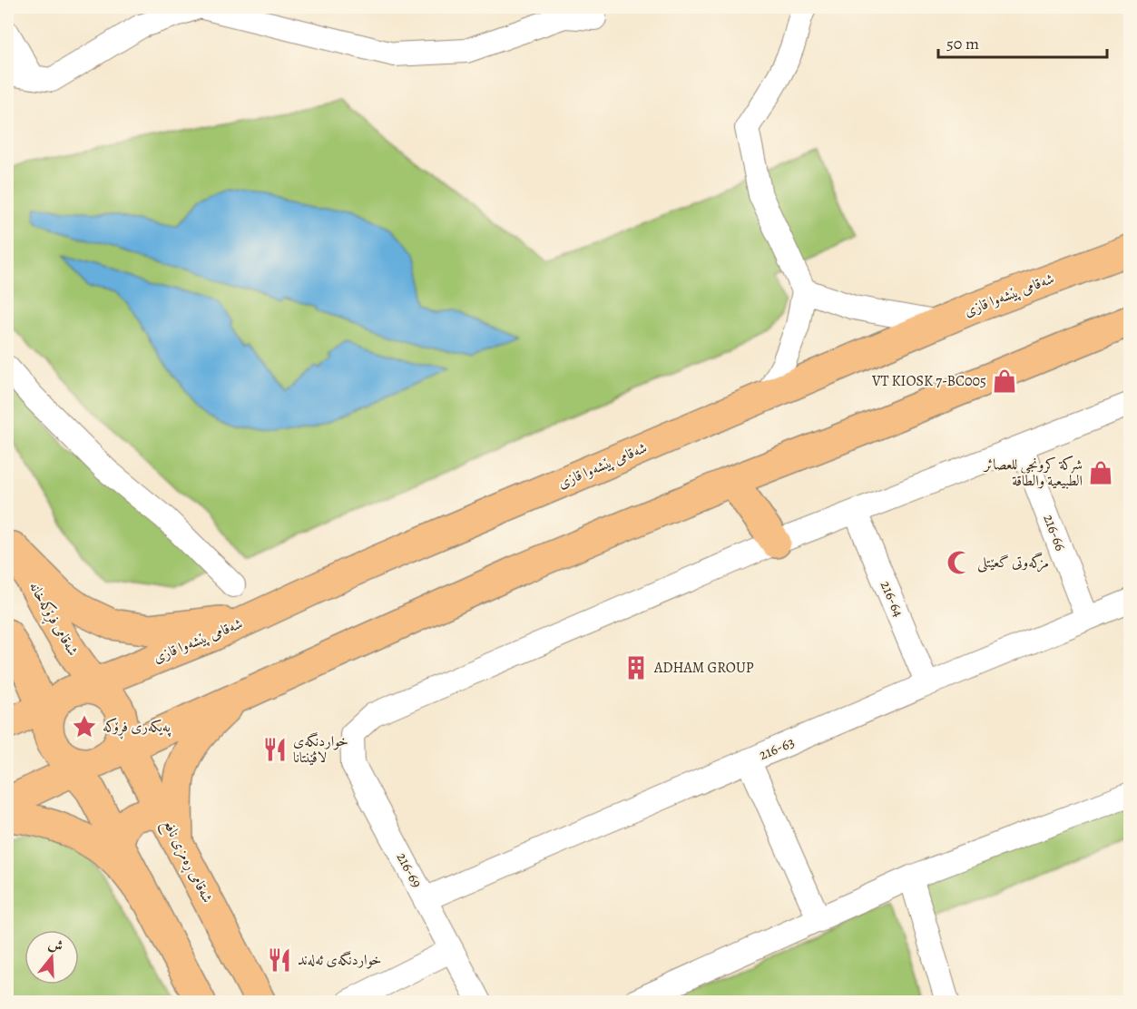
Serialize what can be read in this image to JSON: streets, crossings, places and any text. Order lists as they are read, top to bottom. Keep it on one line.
{"streets":{"main road":["شەقامی پێشەوا قازی","شەقامی فڕۆکەخانە","شەقامی ڕەمزی نافع"],"street":["216-66","216-64","216-63","216-69"]},"crossings":[["شەقامی پێشەوا قازی","شەقامی فڕۆکەخانە"],["شەقامی پێشەوا قازی","شەقامی ڕەمزی نافع"],["216-66","216-63"],["216-64","216-63"],["شەقامی فڕۆکەخانە","شەقامی ڕەمزی نافع"],["216-63","216-69"]],"places":{"shop":["VT KIOSK 7-BC005","شركة كرونجي للعصائر الطبيعية والطاقة"],"mosque":["مزگەوتی گعێتلی"],"building":["ADHAM GROUP"],"place":["پەیکەری فڕۆکە"],"restaurant":["خواردنگەی لاڤێنتانا","خواردنگەی ئەلەند"]},"scale_bar":"50 m","north":"top"}
